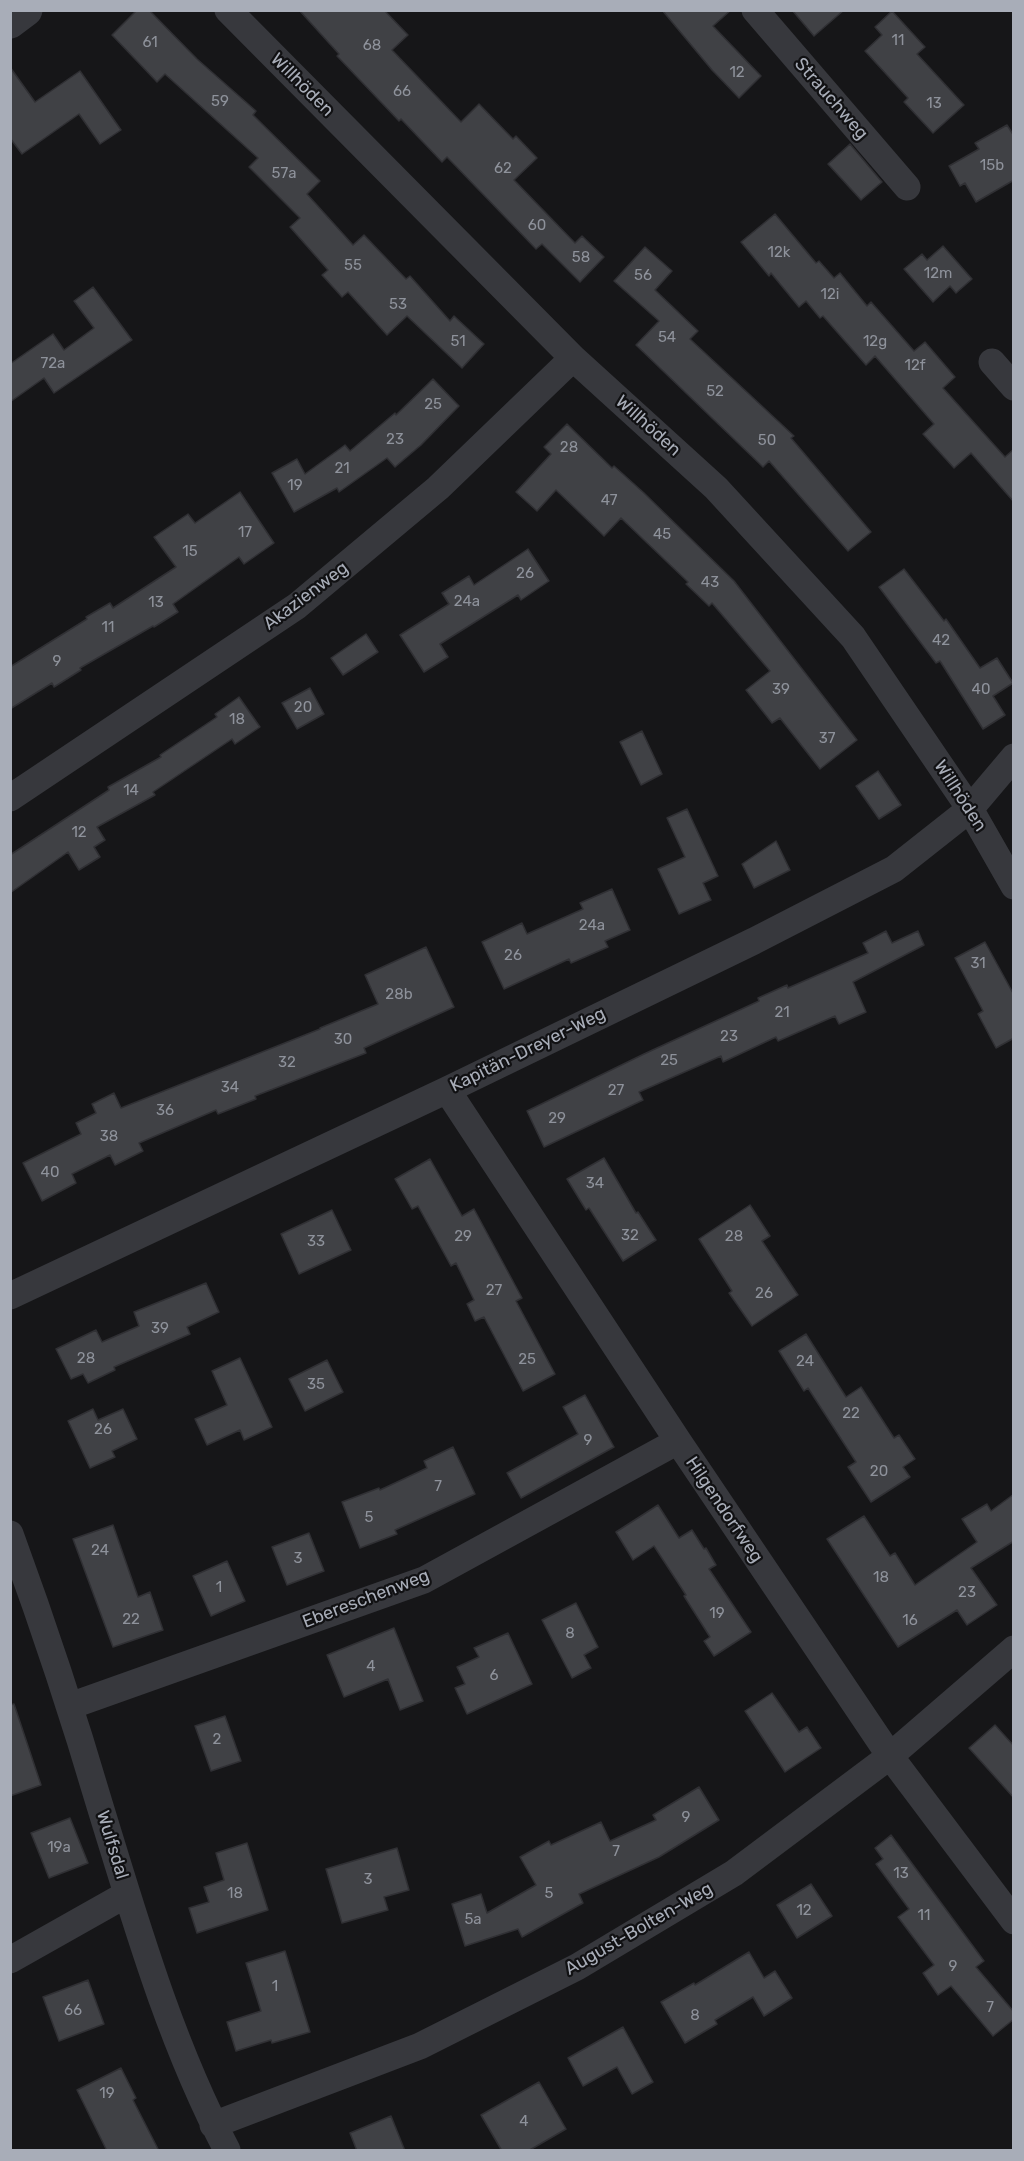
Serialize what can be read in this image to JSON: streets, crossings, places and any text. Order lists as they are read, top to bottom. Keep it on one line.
{"streets":{"street":["Willhöden","Strauchweg","Akazienweg","Kapitän-Dreyer-Weg","Hilgendorfweg","Ebereschenweg","Wulfsdal","August-Bolten-Weg"]},"crossings":[["Willhöden","Akazienweg"],["Willhöden","Kapitän-Dreyer-Weg"],["Kapitän-Dreyer-Weg","Hilgendorfweg"],["Hilgendorfweg","Ebereschenweg"],["Hilgendorfweg","August-Bolten-Weg"],["Ebereschenweg","Wulfsdal"],["Wulfsdal","August-Bolten-Weg"]],"house_numbers":["11","61","68","12","66","59","13","15b","62","57a","60","12k","58","55","12m","56","12i","53","54","51","12g","72a","12f","52","25","23","50","28","21","19","47","17","45","15","26","43","24a","13","11","42","9","39","40","20","18","37","14","12","24a","26","31","28b","21","23","30","25","32","34","27","36","29","38","40","34","32","29","28","33","27","26","39","28","25","24","35","22","26","9","20","7","5","24","3","18","1","23","19","22","16","8","4","6","2","9","19a","7","13","3","18","5","12","11","5a","9","1","7","66","8","19","4"]}
